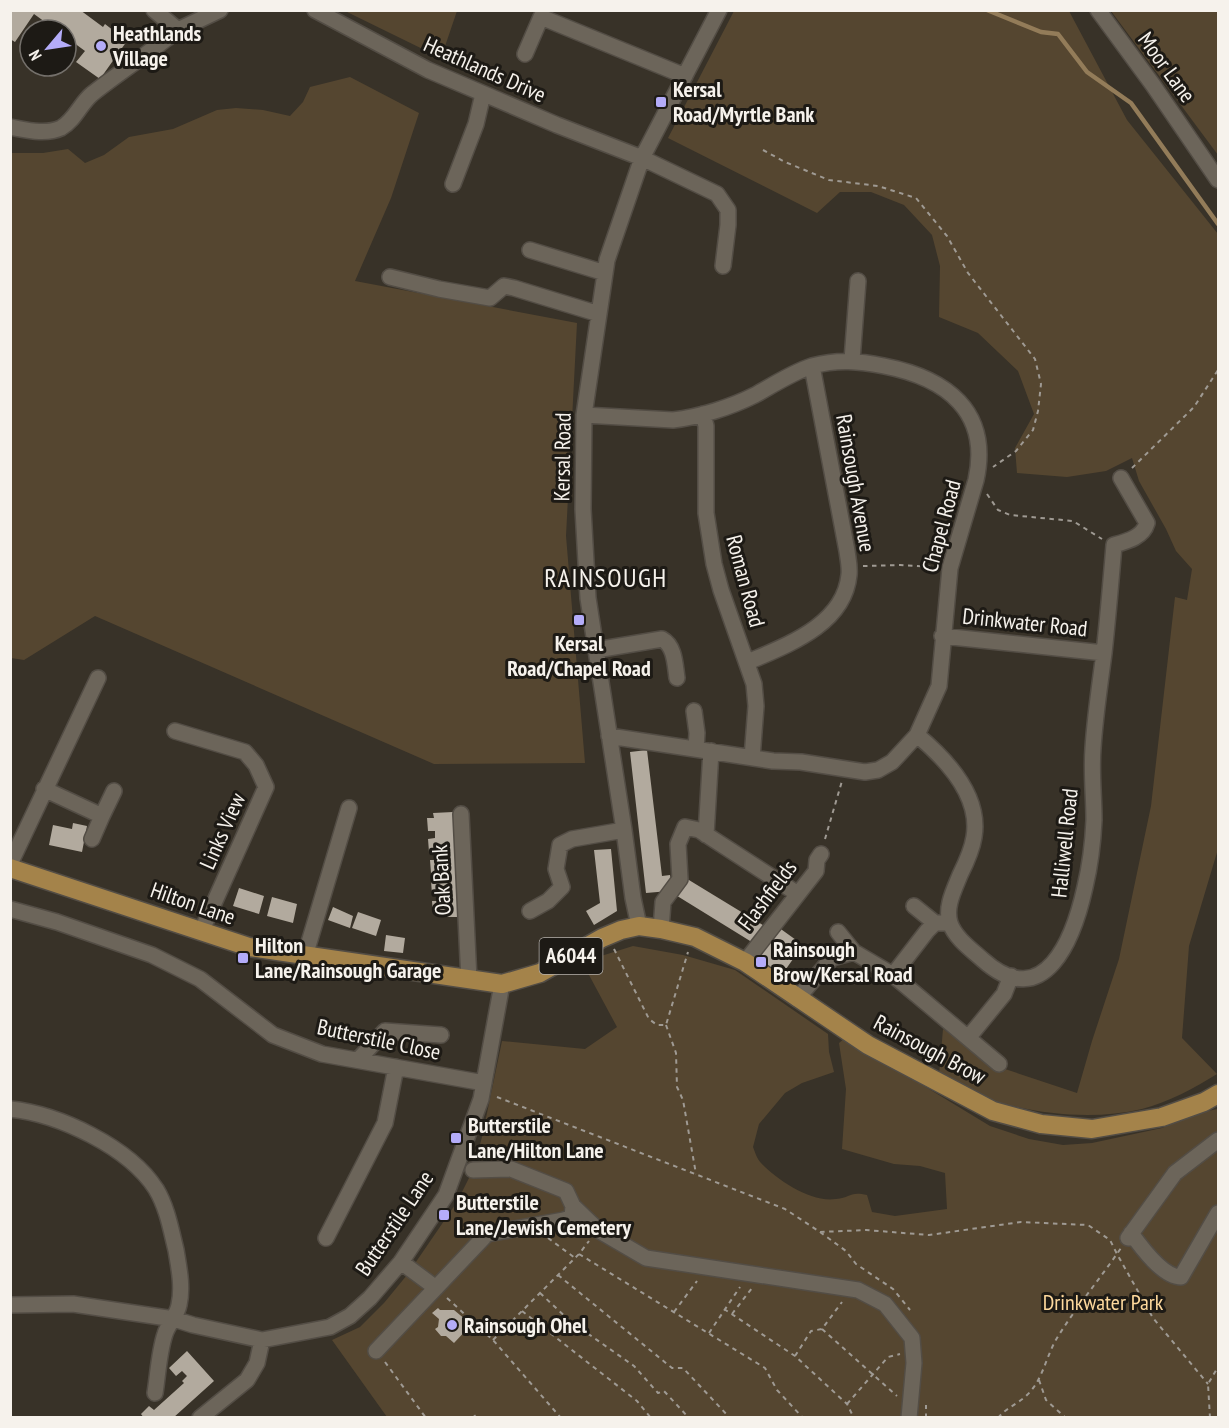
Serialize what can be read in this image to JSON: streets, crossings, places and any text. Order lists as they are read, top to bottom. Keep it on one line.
{"streets":{"main road":["Hilton Lane","A6044","Rainsough Brow"],"street":["Moor Lane","Heathlands Drive","Kersal Road","Rainsough Avenue","Chapel Road","Roman Road","Drinkwater Road","Links View","Halliwell Road","Oak Bank","Flashfields","Butterstile Close","Butterstile Lane"]},"crossings":[["Heathlands Drive","Kersal Road"],["Kersal Road","Chapel Road"],["Kersal Road","Hilton Lane"],["Kersal Road","Rainsough Brow"],["Rainsough Avenue","Chapel Road"],["Rainsough Avenue","Roman Road"],["Chapel Road","Roman Road"],["Chapel Road","Drinkwater Road"],["Drinkwater Road","Halliwell Road"],["Links View","Hilton Lane"],["Oak Bank","Hilton Lane"],["Flashfields","Rainsough Brow"],["Hilton Lane","Rainsough Brow"],["Hilton Lane","Butterstile Lane"],["Butterstile Close","Butterstile Lane"]],"districts":["RAINSOUGH"],"parks":["Drinkwater Park"],"places":{"other":["Heathlands Village","Rainsough Ohel"],"transit":["Kersal Road/Myrtle Bank","Kersal Road/Chapel Road","Hilton Lane/Rainsough Garage","Rainsough Brow/Kersal Road","Butterstile Lane/Hilton Lane","Butterstile Lane/Jewish Cemetery"]},"north":"bottom left"}
